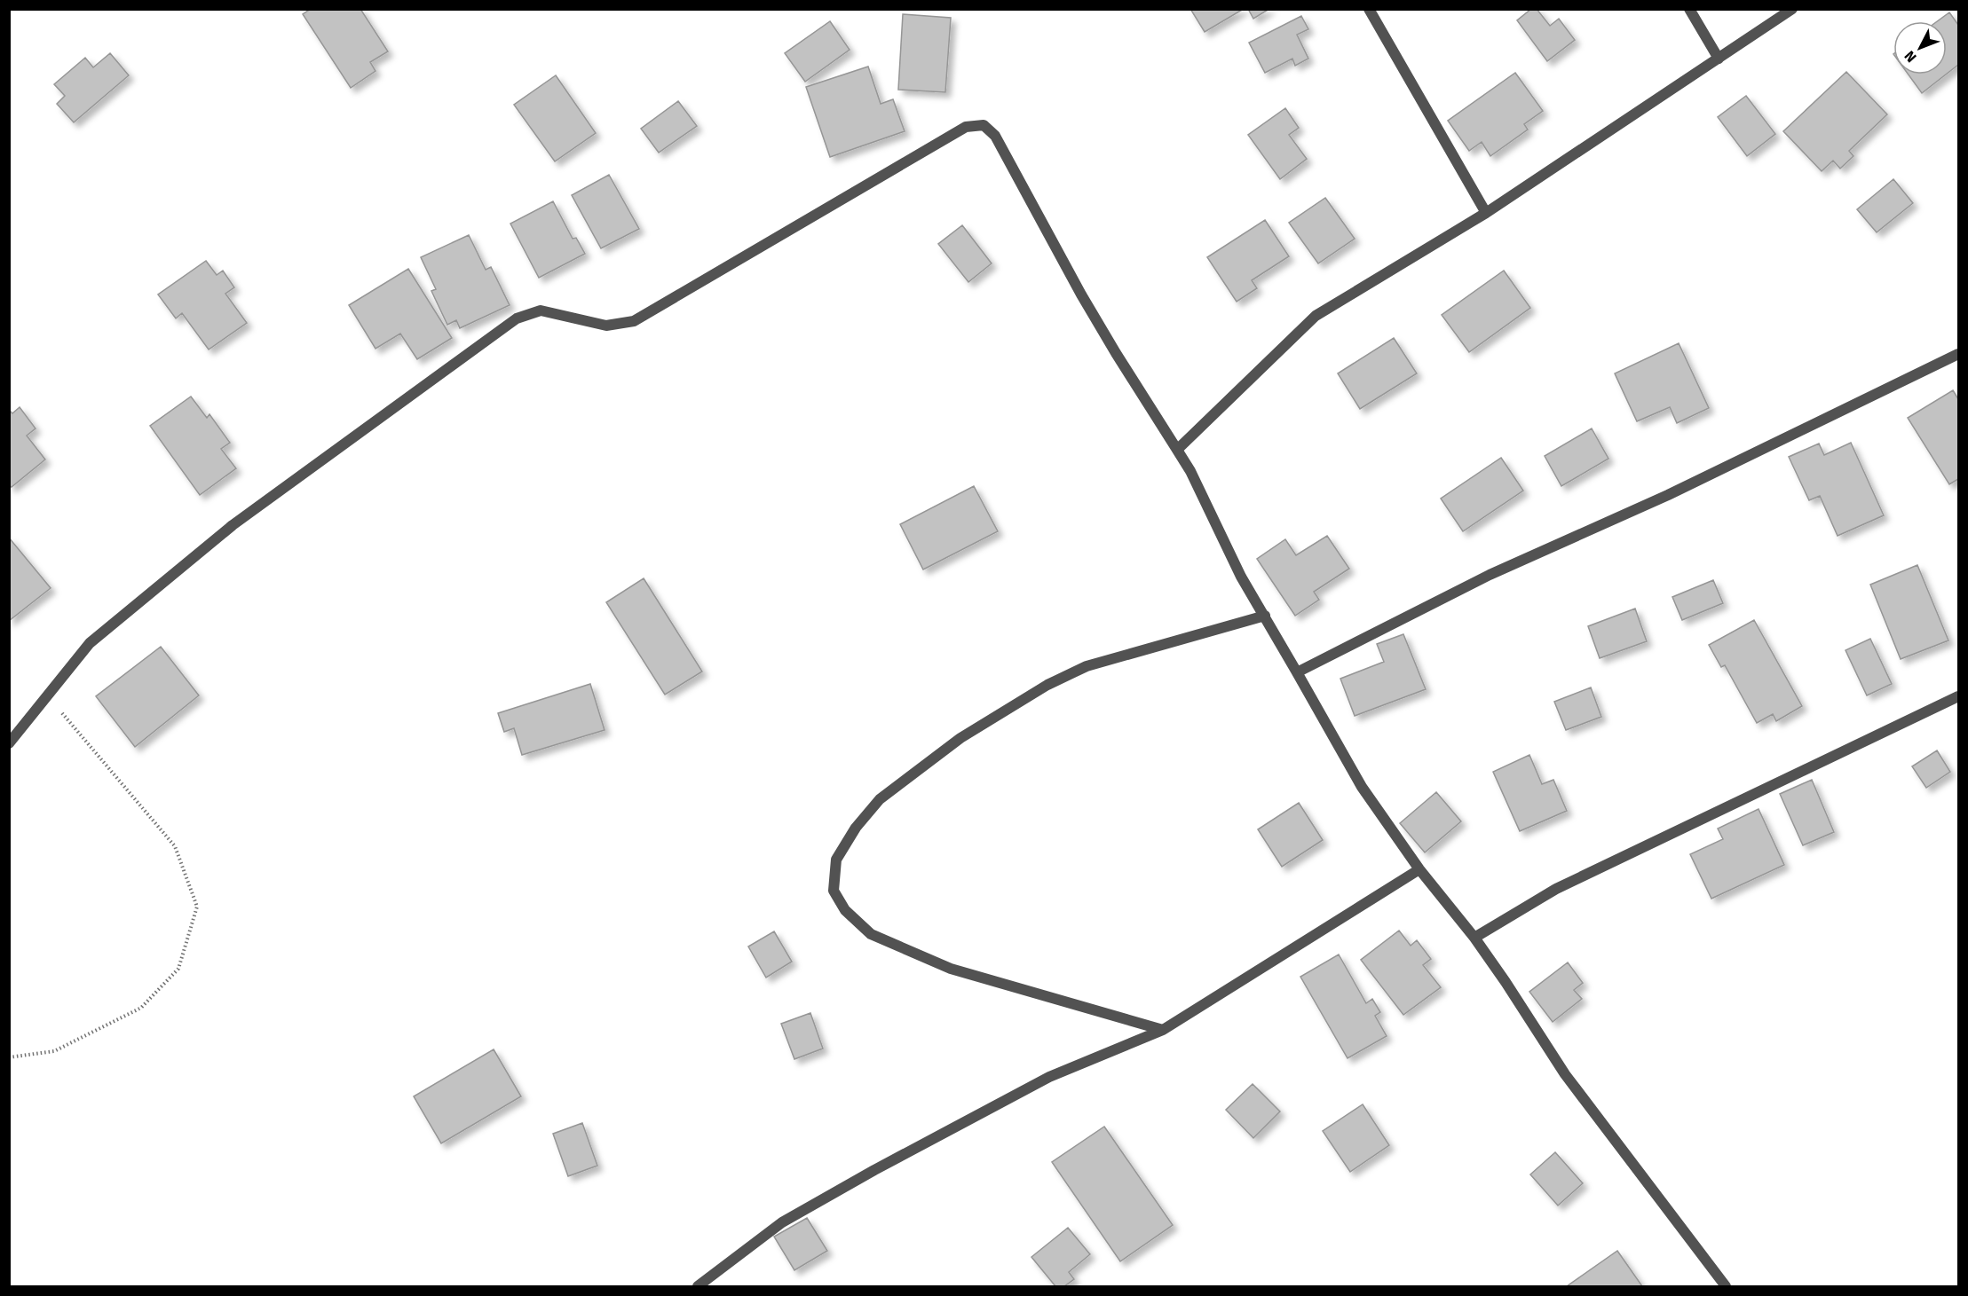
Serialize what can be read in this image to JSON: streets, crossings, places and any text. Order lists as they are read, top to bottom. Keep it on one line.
{"north":"bottom left"}
